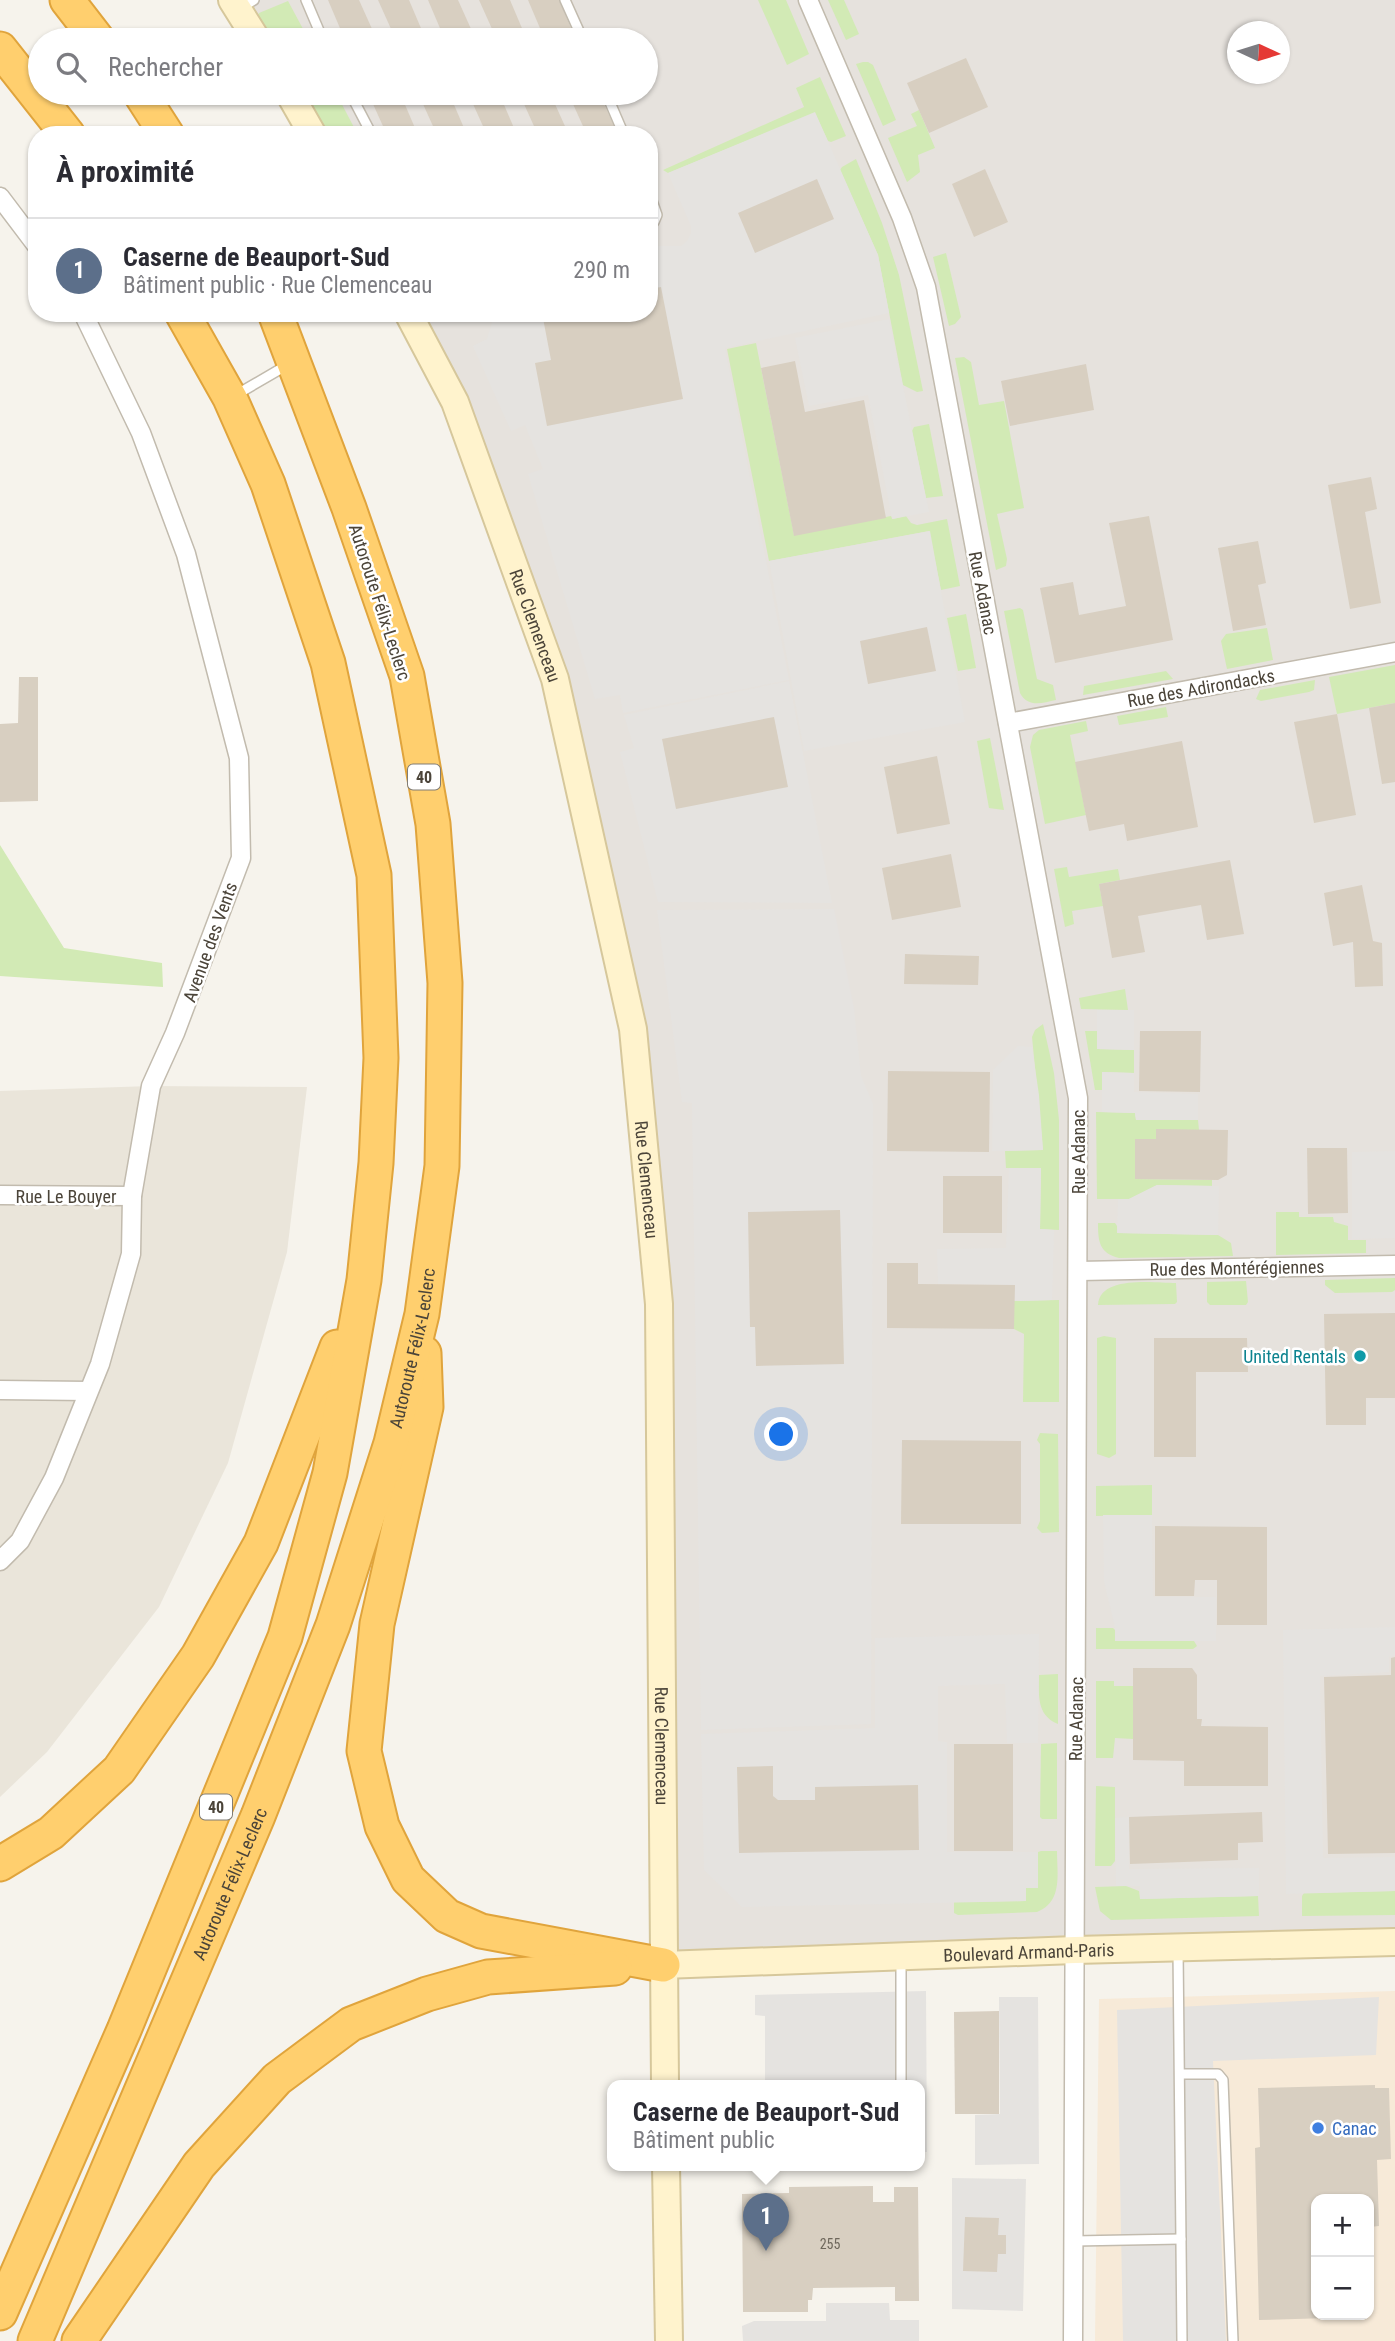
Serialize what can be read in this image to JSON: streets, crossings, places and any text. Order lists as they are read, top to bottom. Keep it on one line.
{"streets":{"highway":["Autoroute Félix-Leclerc","40"],"street":["Rue Adanac","Rue Clemenceau","Rue des Adirondacks","Avenue des Vents","Rue Le Bouyer","Rue des Montérégiennes","Boulevard Armand-Paris"]},"crossings":[["Rue Adanac","Rue des Adirondacks"],["Rue Adanac","Rue des Montérégiennes"],["Rue Adanac","Boulevard Armand-Paris"],["Rue Clemenceau","Boulevard Armand-Paris"],["Avenue des Vents","Rue Le Bouyer"]],"places":["United Rentals","Canac"],"house_numbers":["255"],"north":"right","page":{"search":"Rechercher","heading":"À proximité","list":[{"mark":"1","name":"Caserne de Beauport-Sud","note":"Bâtiment public · Rue Clemenceau","value":"290 m"}],"popup":["Caserne de Beauport-Sud","Bâtiment public"],"pins":"1","map_buttons":["+","−"]}}
